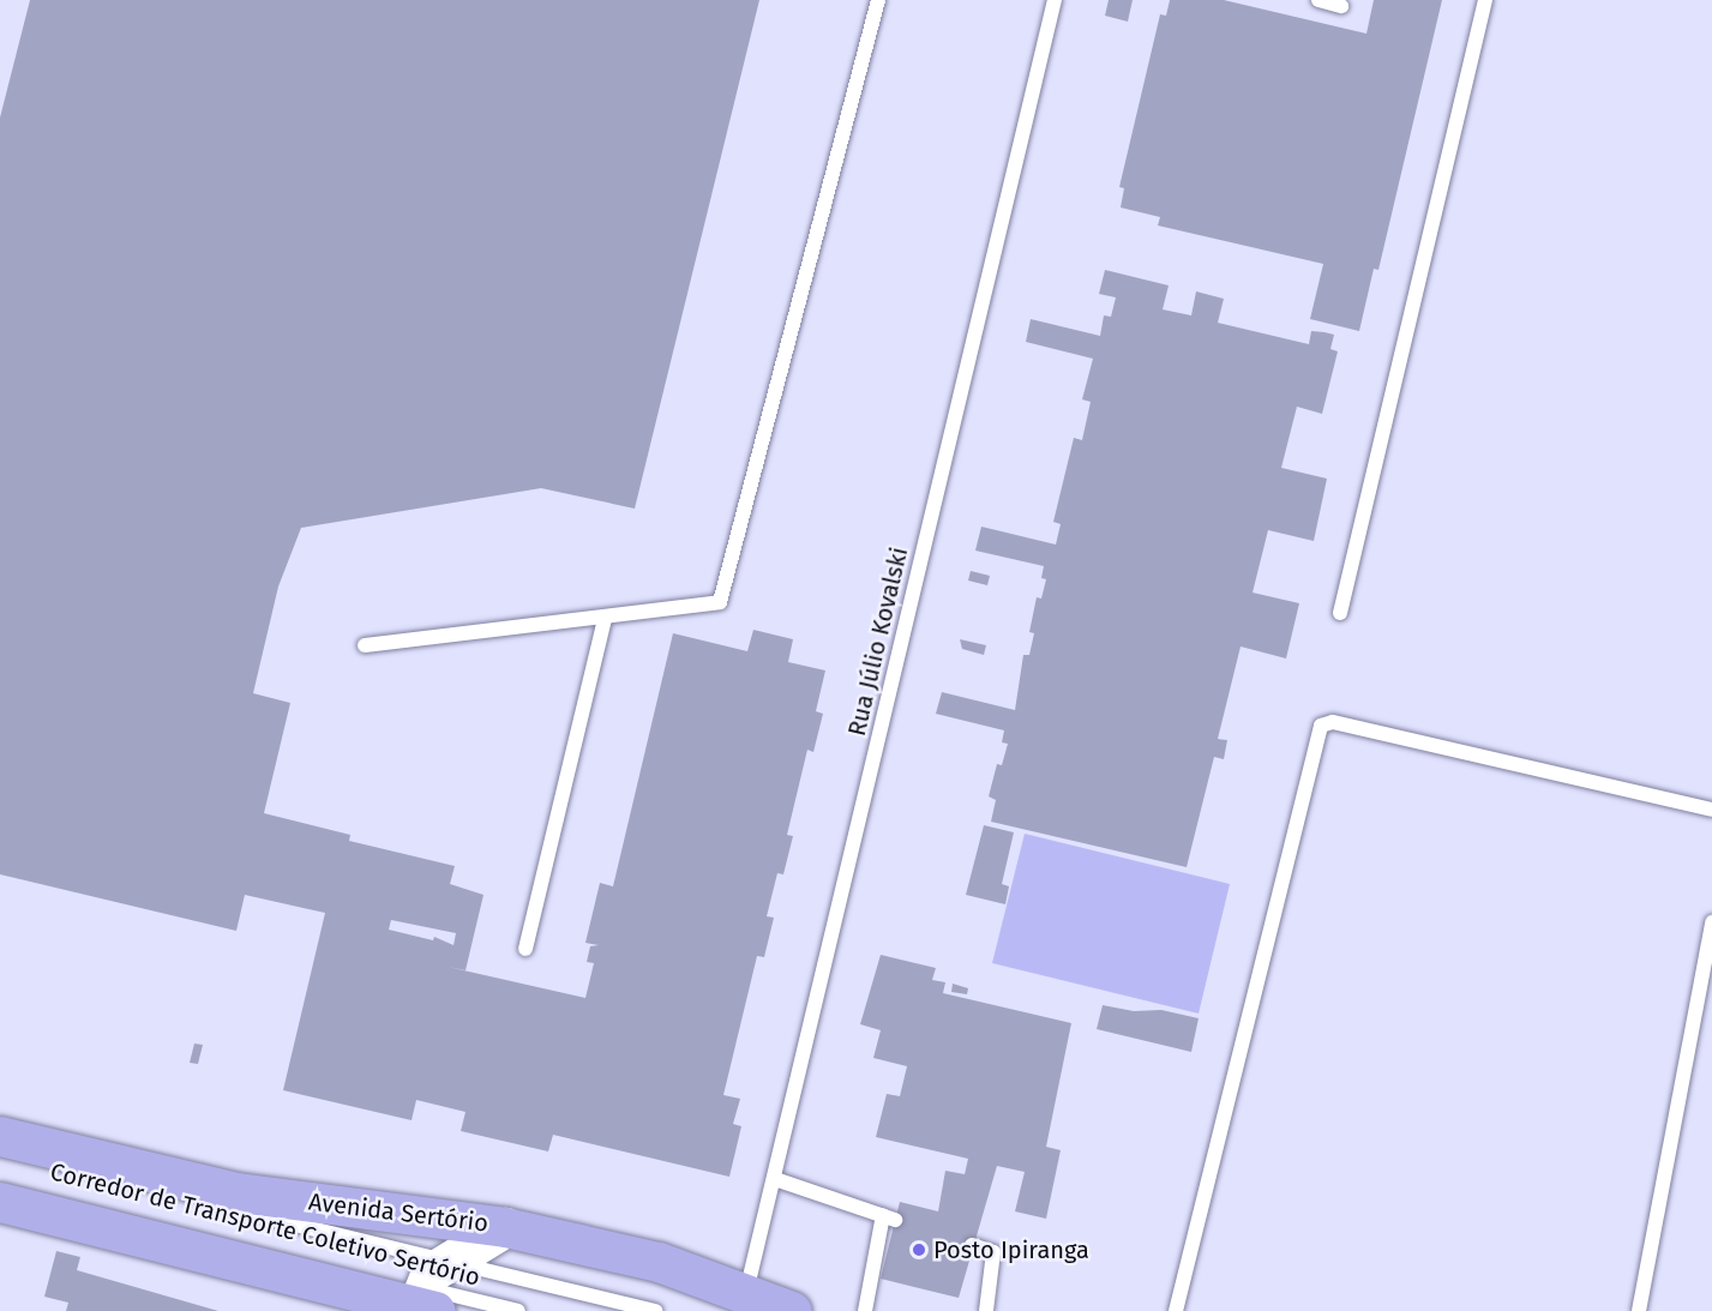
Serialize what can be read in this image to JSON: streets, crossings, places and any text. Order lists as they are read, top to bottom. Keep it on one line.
{"streets":{"main road":["Avenida Sertório"],"lane":["Rua Júlio Kovalski","Corredor de Transporte Coletivo Sertório"]},"crossings":[["Rua Júlio Kovalski","Avenida Sertório"],["Avenida Sertório","Corredor de Transporte Coletivo Sertório"]],"places":["Posto Ipiranga"]}
